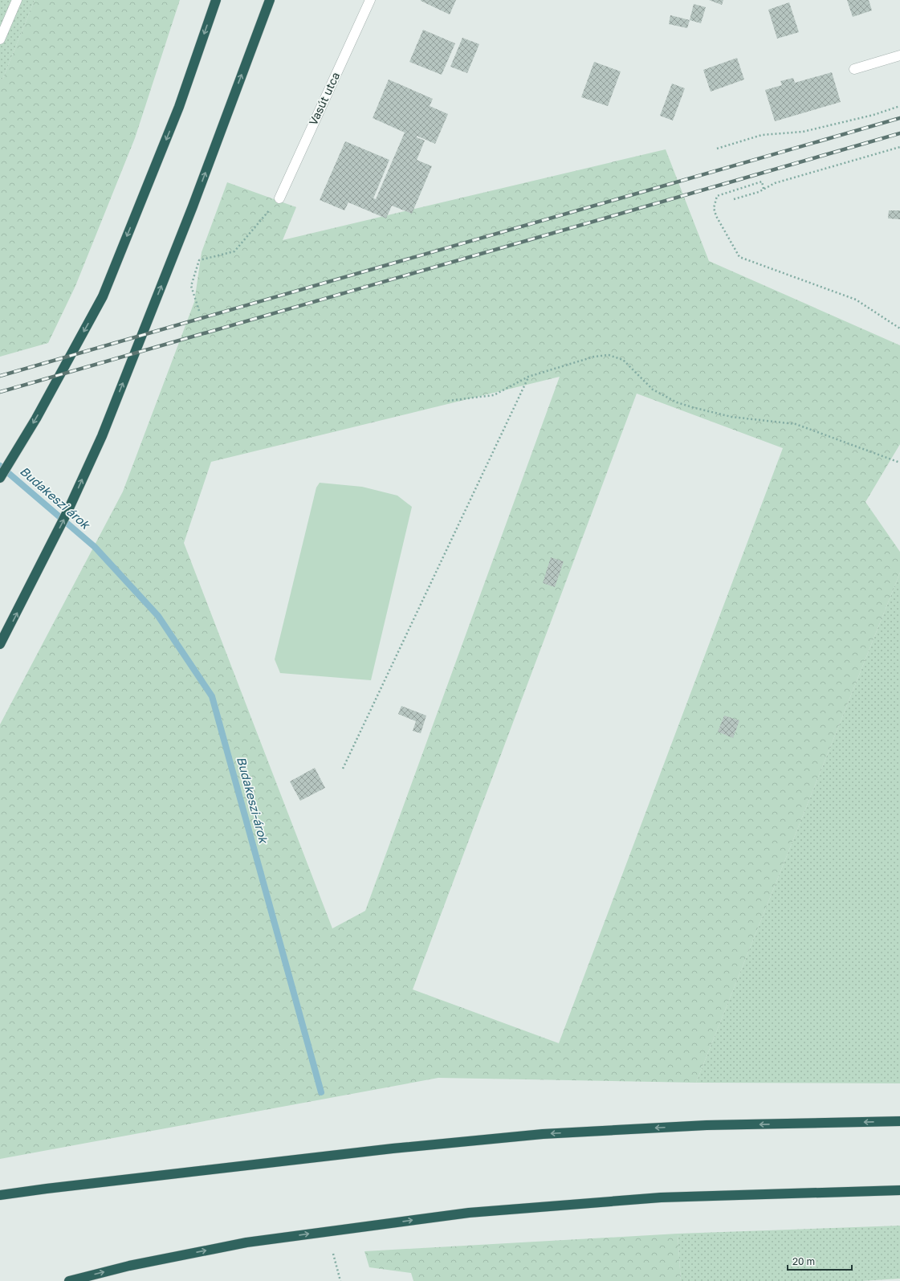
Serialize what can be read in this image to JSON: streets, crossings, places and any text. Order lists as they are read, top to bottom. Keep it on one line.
{"streets":{"street":["Vasút utca"]},"water":["Budakeszi árok","Budakeszi-árok"],"scale_bar":"20 m"}
